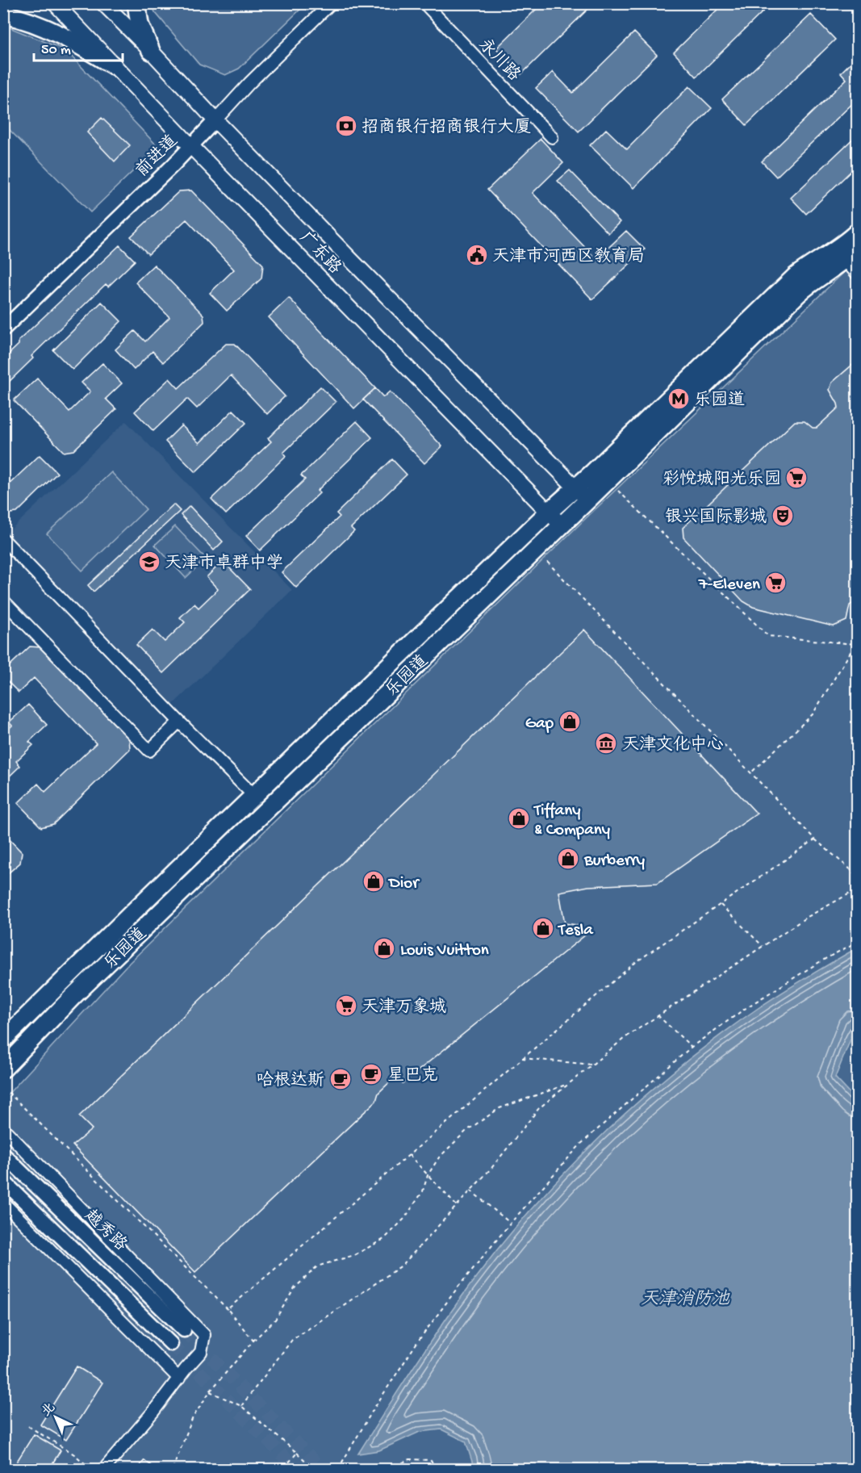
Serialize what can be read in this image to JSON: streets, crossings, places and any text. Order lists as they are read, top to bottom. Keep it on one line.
{"streets":{"main road":["广东路","乐园道"],"street":["永川路","前进道","越秀路"]},"crossings":[["前进道","广东路"],["广东路","乐园道"]],"water":["天津消防池"],"places":{"bank":["招商银行招商银行大厦"],"public building":["天津市河西区教育局"],"metro station":["乐园道"],"supermarket":["彩悦城阳光乐园","7-Eleven","天津万象城"],"theatre":["银兴国际影城"],"school or university":["天津市卓群中学"],"shop":["Gap","Tiffany & Company","Burberry","Dior","Tesla","Louis Vuitton"],"museum":["天津文化中心"],"cafe":["星巴克","哈根达斯"]},"scale_bar":"50 m","north":"top left"}
